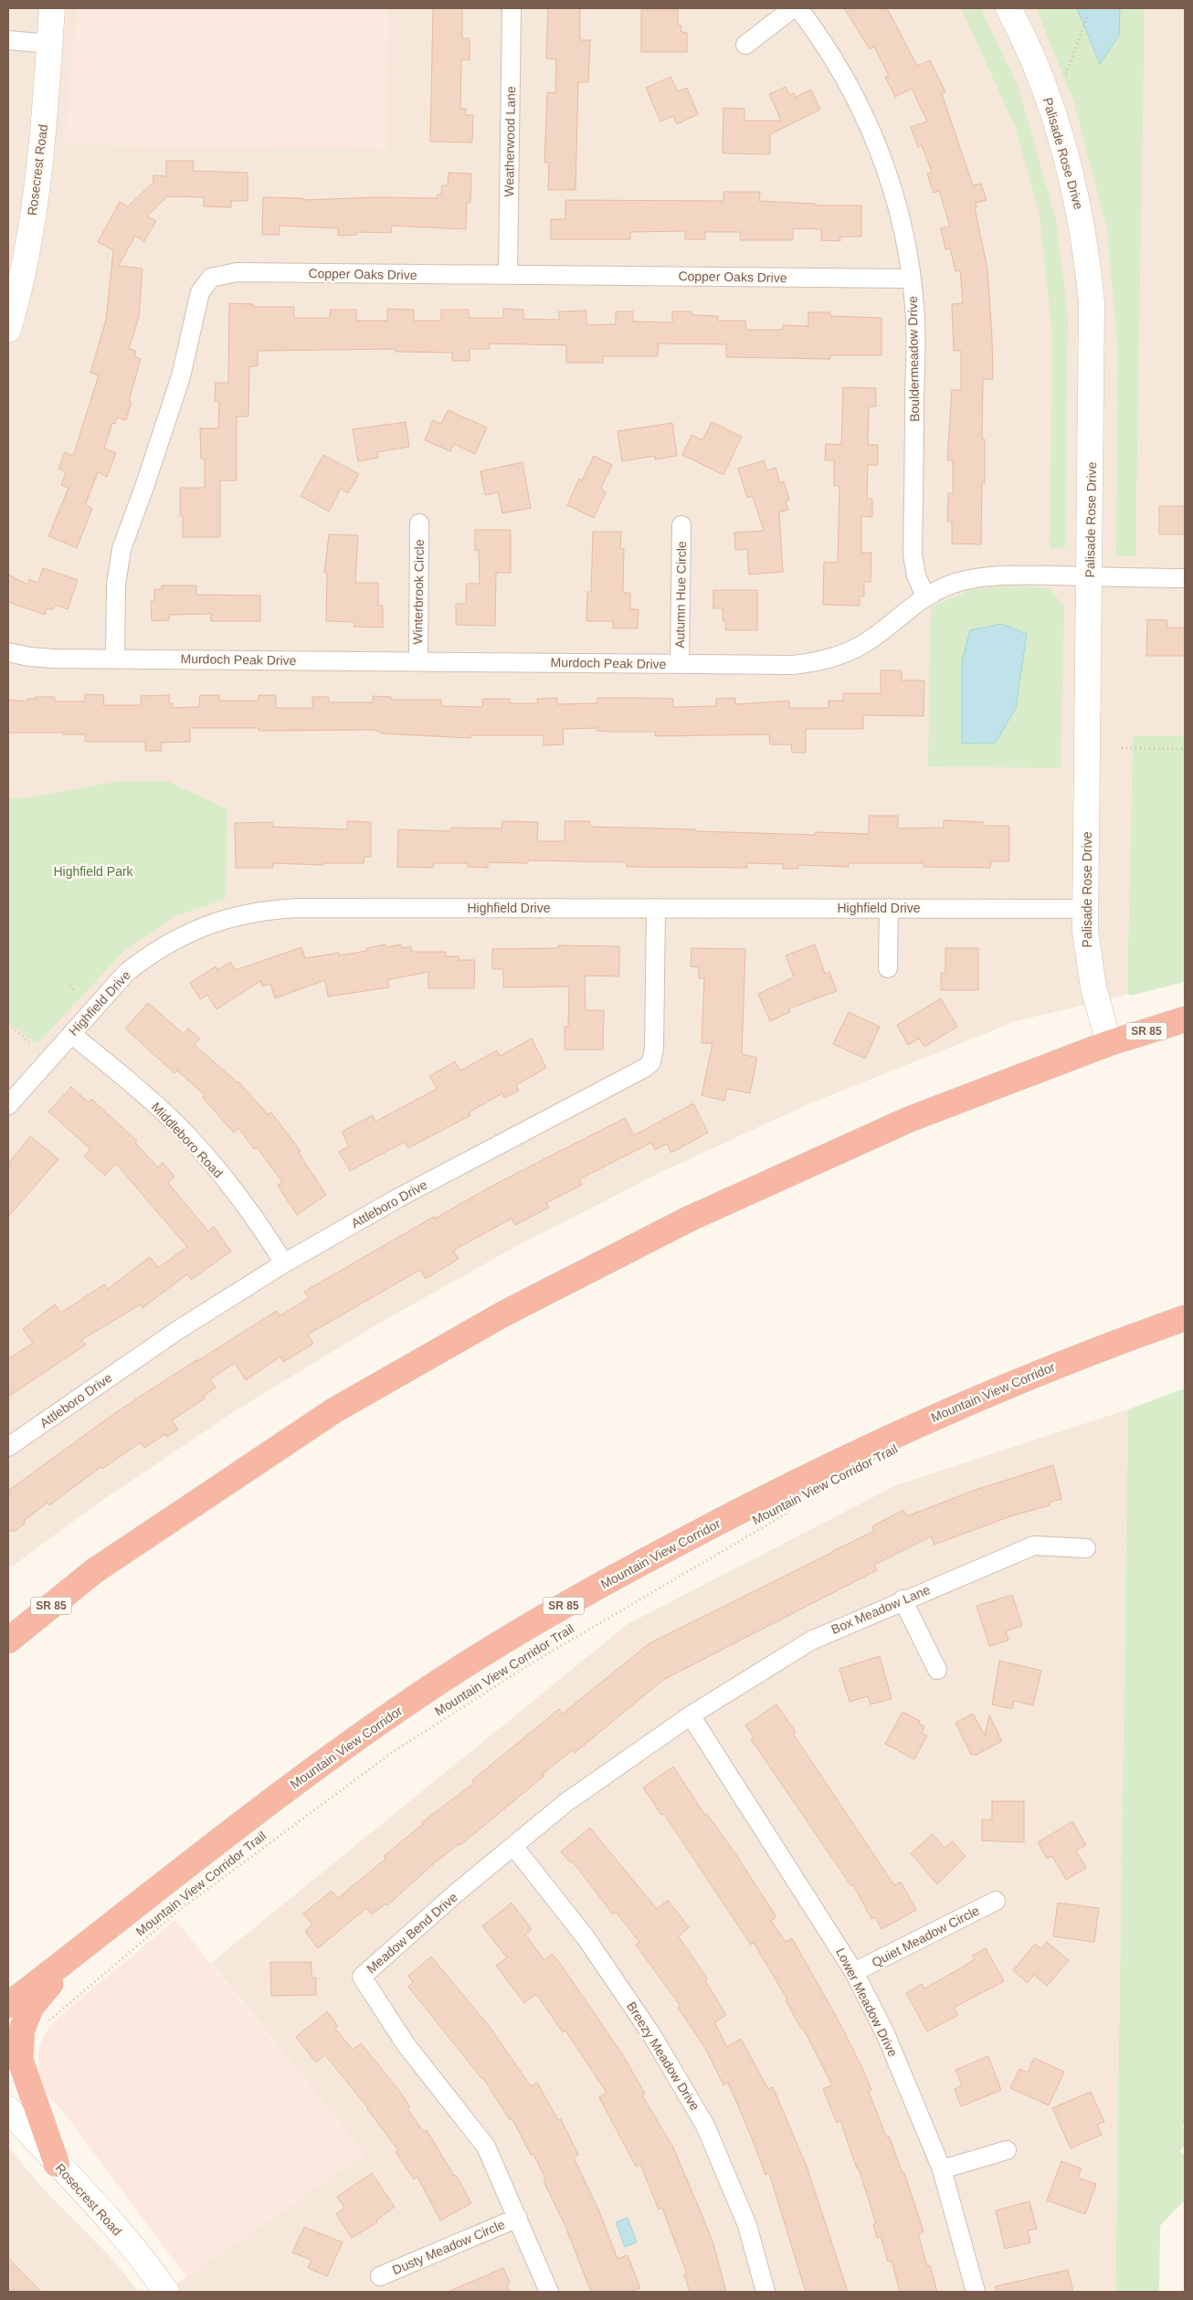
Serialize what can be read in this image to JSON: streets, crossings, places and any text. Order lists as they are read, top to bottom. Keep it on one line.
{"streets":{"highway":["SR 85","Mountain View Corridor"],"street":["Weatherwood Lane","Palisade Rose Drive","Rosecrest Road","Copper Oaks Drive","Bouldermeadow Drive","Winterbrook Circle","Autumn Hue Circle","Murdoch Peak Drive","Highfield Drive","Middleboro Road","Attleboro Drive","Box Meadow Lane","Meadow Bend Drive","Quiet Meadow Circle","Lower Meadow Drive","Breezy Meadow Drive","Dusty Meadow Circle"],"path":["Mountain View Corridor Trail"]},"crossings":[["Weatherwood Lane","Copper Oaks Drive"],["Palisade Rose Drive","Murdoch Peak Drive"],["Palisade Rose Drive","Highfield Drive"],["Palisade Rose Drive","SR 85"],["Copper Oaks Drive","Bouldermeadow Drive"],["Copper Oaks Drive","Murdoch Peak Drive"],["Bouldermeadow Drive","Murdoch Peak Drive"],["Winterbrook Circle","Murdoch Peak Drive"],["Autumn Hue Circle","Murdoch Peak Drive"],["Highfield Drive","Middleboro Road"],["Highfield Drive","Attleboro Drive"],["Middleboro Road","Attleboro Drive"],["Box Meadow Lane","Meadow Bend Drive"],["Box Meadow Lane","Lower Meadow Drive"],["Meadow Bend Drive","Lower Meadow Drive"],["Meadow Bend Drive","Breezy Meadow Drive"],["Meadow Bend Drive","Dusty Meadow Circle"],["Quiet Meadow Circle","Lower Meadow Drive"]],"parks":["Highfield Park"]}
